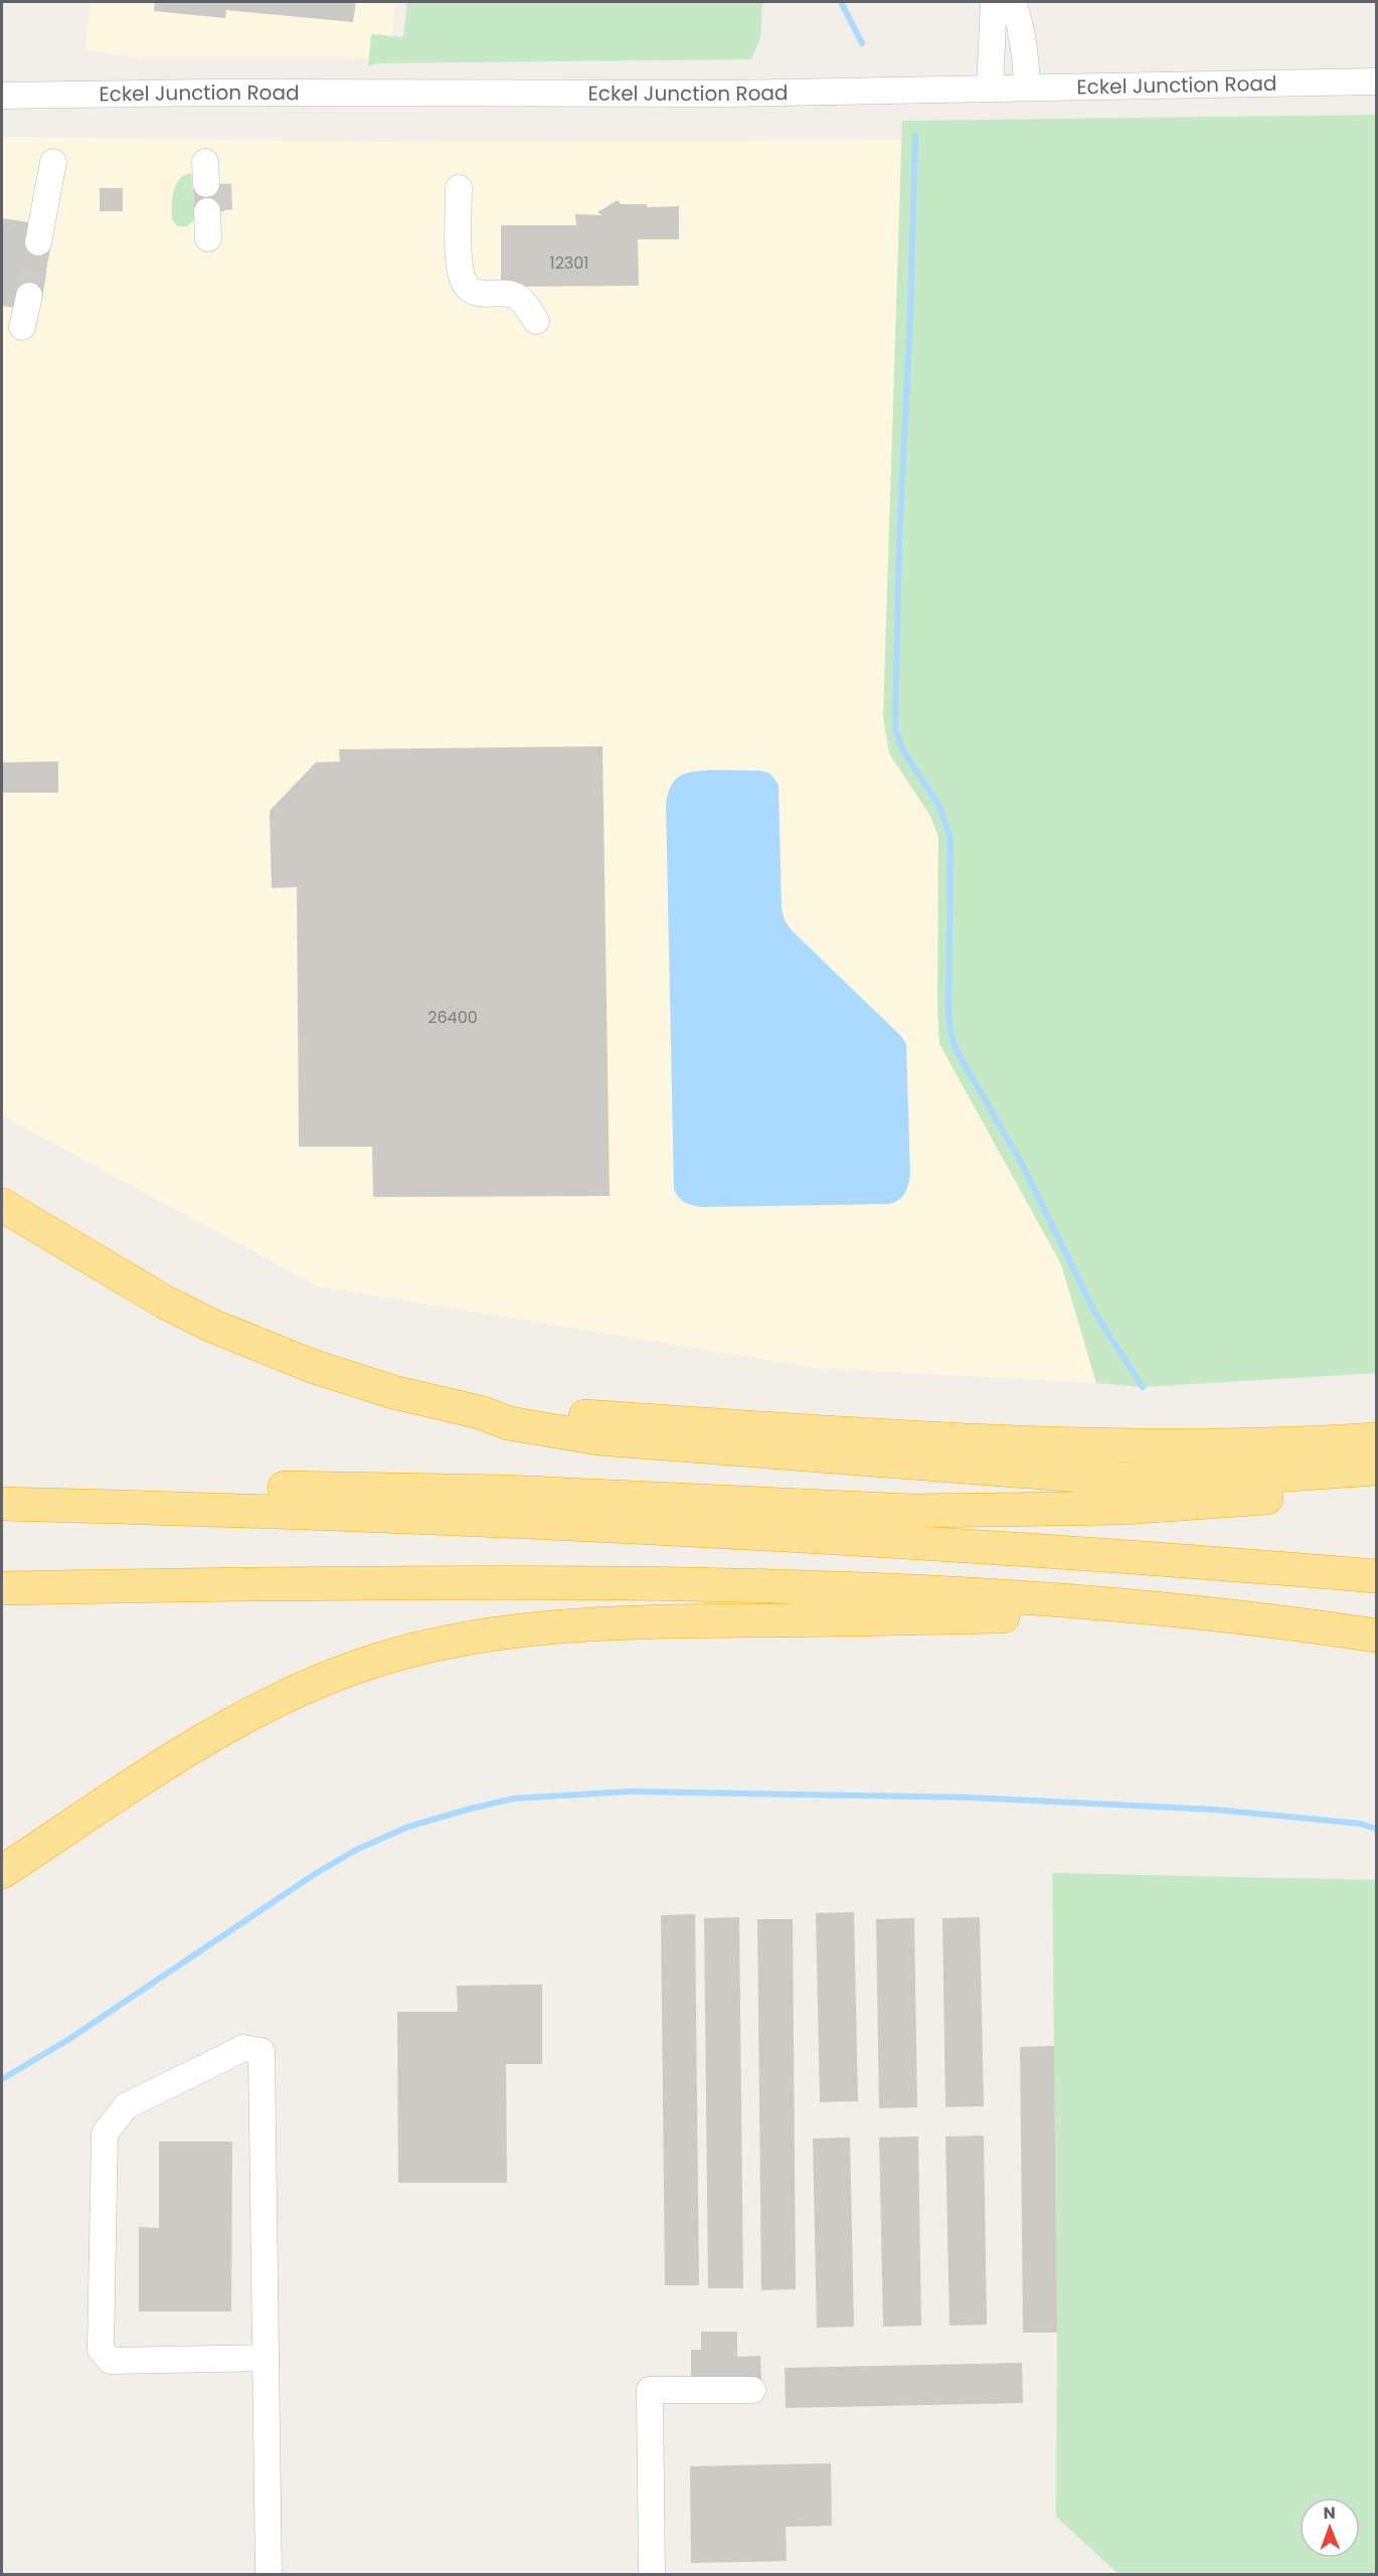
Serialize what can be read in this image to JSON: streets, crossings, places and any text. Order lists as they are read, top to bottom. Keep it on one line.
{"streets":{"street":["Eckel Junction Road"]},"house_numbers":["12301","26400"],"north":"top"}
